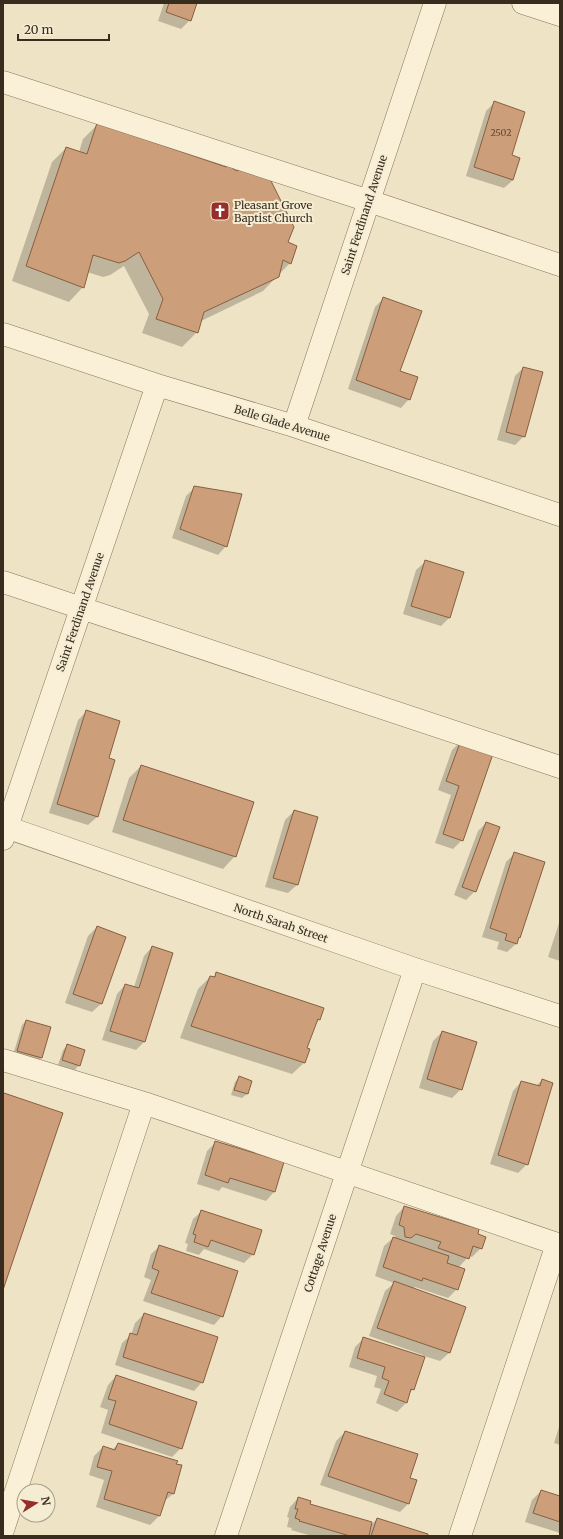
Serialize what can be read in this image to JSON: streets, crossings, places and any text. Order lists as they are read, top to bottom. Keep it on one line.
{"streets":{"street":["Saint Ferdinand Avenue","Belle Glade Avenue","North Sarah Street","Cottage Avenue"]},"crossings":[["Saint Ferdinand Avenue","Belle Glade Avenue"],["Saint Ferdinand Avenue","North Sarah Street"],["North Sarah Street","Cottage Avenue"]],"places":{"church":["Pleasant Grove Baptist Church"]},"house_numbers":["2502"],"scale_bar":"20 m","north":"right"}
